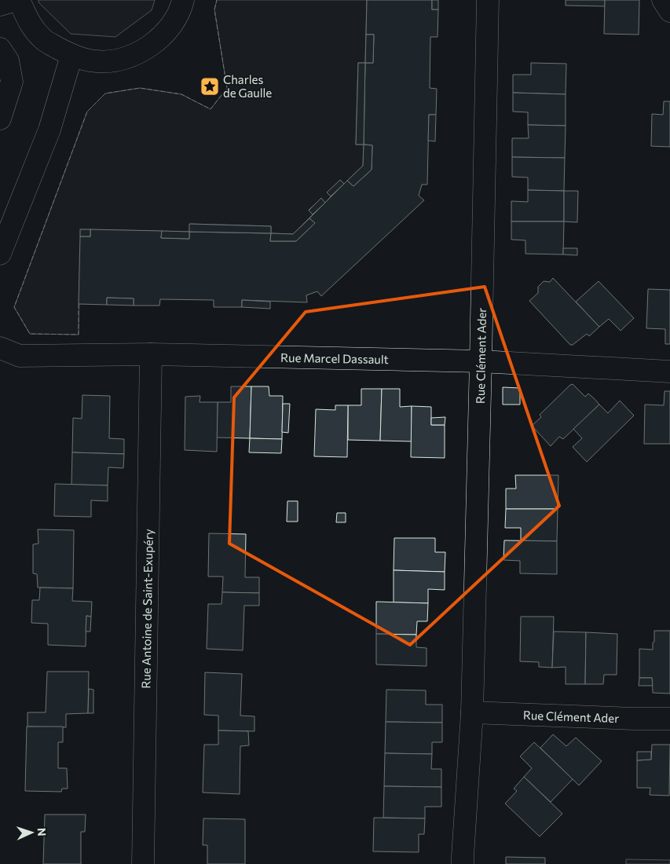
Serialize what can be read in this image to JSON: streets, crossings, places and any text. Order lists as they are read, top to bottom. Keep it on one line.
{"streets":{"street":["Rue Clément Ader","Rue Marcel Dassault","Rue Antoine de Saint-Exupéry"]},"crossings":[["Rue Clément Ader","Rue Marcel Dassault"],["Rue Marcel Dassault","Rue Antoine de Saint-Exupéry"]],"places":{"place":["Charles de Gaulle"]},"north":"right"}
